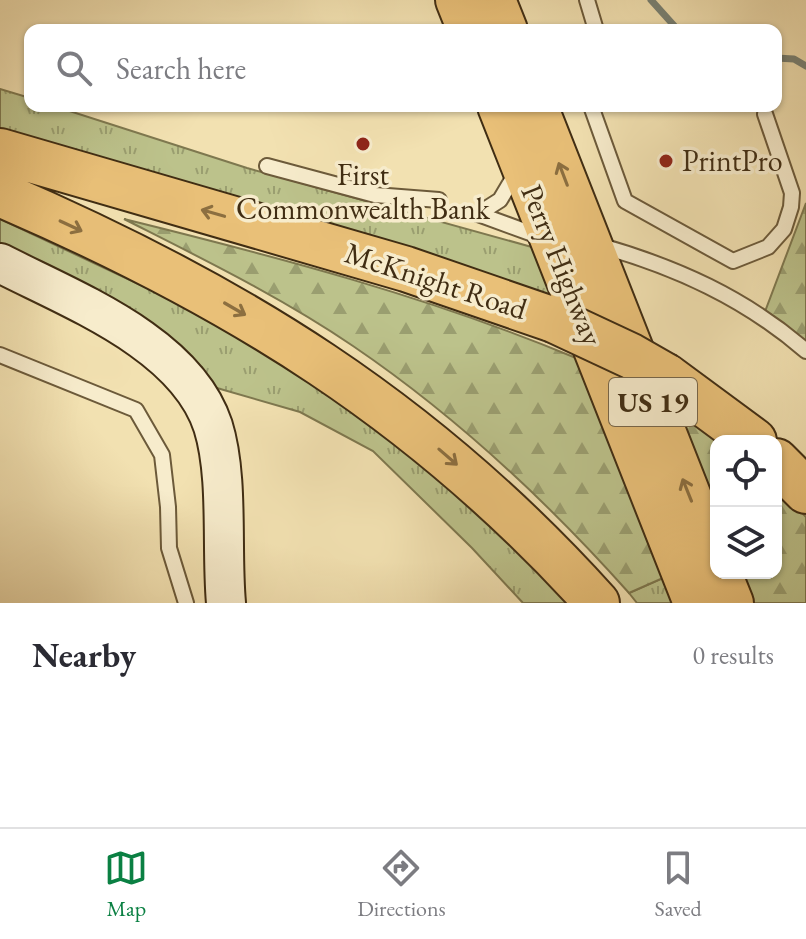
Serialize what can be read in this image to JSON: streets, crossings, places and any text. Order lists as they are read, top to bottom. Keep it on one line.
{"streets":{"highway":["McKnight Road"],"main road":["Perry Highway","US 19"]},"places":["First Commonwealth Bank","PrintPro"],"page":{"search":"Search here","heading":["Nearby","0 results"],"nav":["Map","Directions","Saved"]}}
